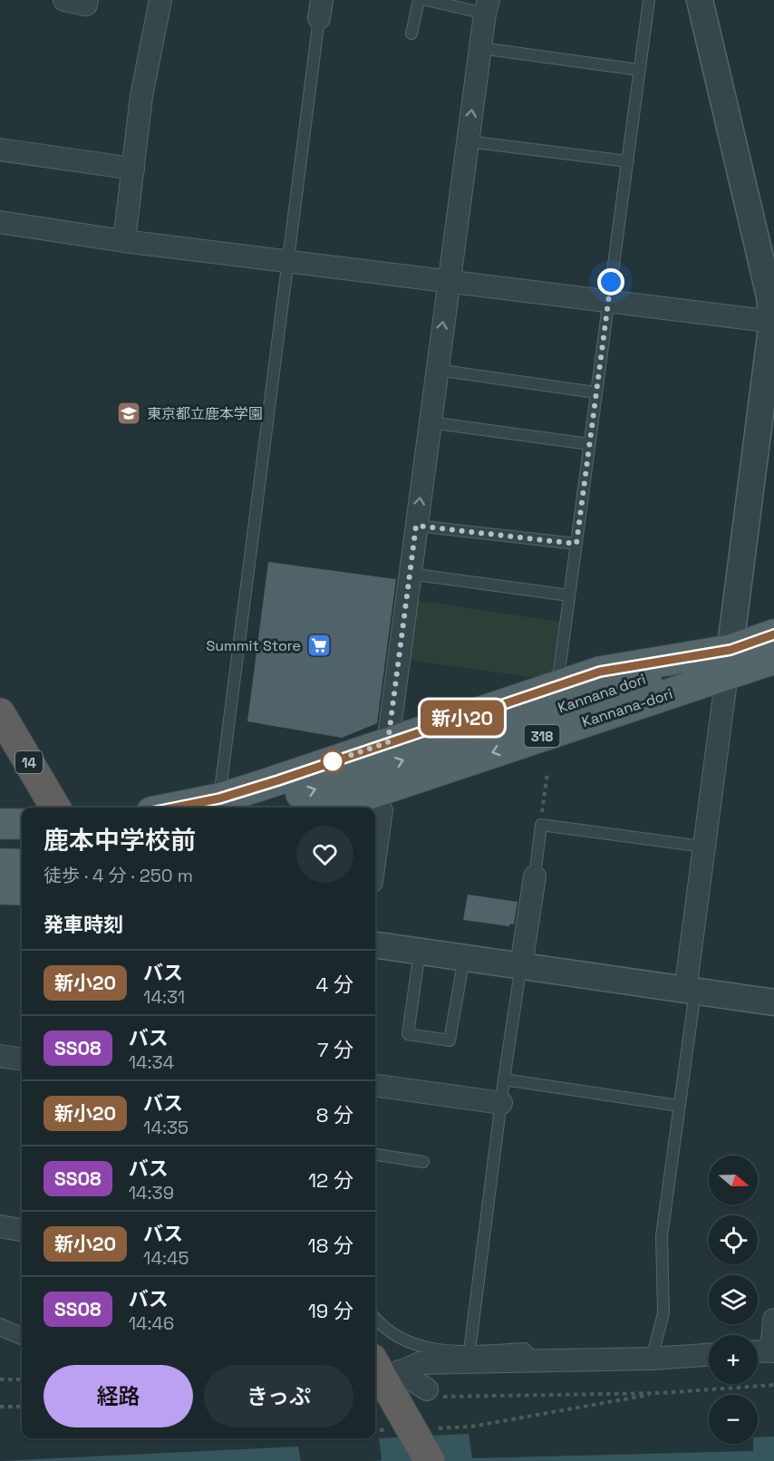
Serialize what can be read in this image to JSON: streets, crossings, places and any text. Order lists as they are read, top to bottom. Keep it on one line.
{"streets":{"highway":["14"],"main road":["Kannana dori","318"]},"crossings":[["Kannana dori","318"]],"places":{"school or university":["東京都立鹿本学園"],"supermarket":["Summit Store"]},"lines":["bus line 新小20"],"north":"right","page":{"on_map":"新小20","heading":[["鹿本中学校前","徒歩 · 4 分 · 250 m"],"発車時刻"],"list":[{"mark":"新小20","name":"バス","note":"14:31","value":"4 分"},{"mark":"SS08","name":"バス","note":"14:34","value":"7 分"},{"mark":"新小20","name":"バス","note":"14:35","value":"8 分"},{"mark":"SS08","name":"バス","note":"14:39","value":"12 分"},{"mark":"新小20","name":"バス","note":"14:45","value":"18 分"},{"mark":"SS08","name":"バス","note":"14:46","value":"19 分"}],"map_buttons":["+","−"],"buttons":["経路","きっぷ"]}}
